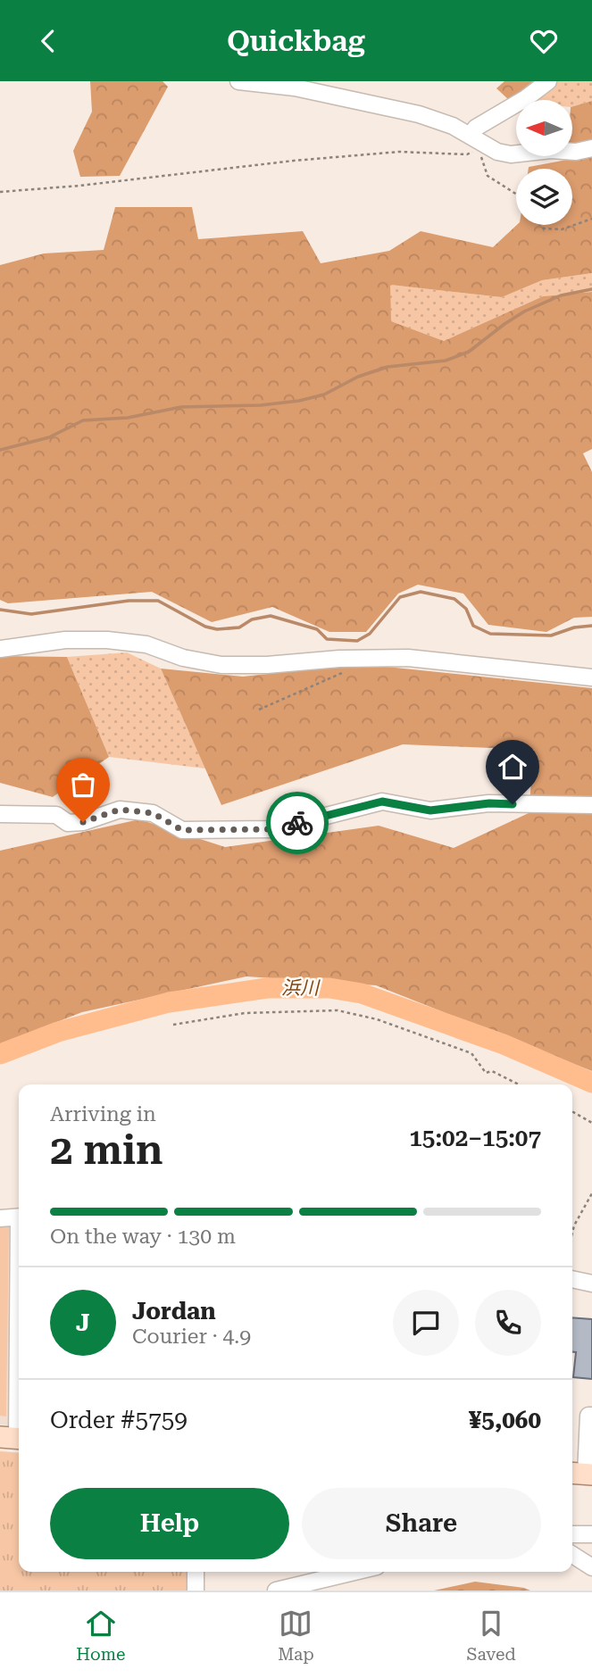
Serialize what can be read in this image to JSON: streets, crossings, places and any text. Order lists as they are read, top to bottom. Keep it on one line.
{"water":["浜川"],"north":"left","page":{"header":"Quickbag","heading":["2 min","Arriving in","15:02–15:07"],"panel":["Jordan","Courier · 4.9","Order #5759","¥5,060"],"bar":"On the way · 130 m","round":"J","buttons":["Help","Share"],"tabs":["Home","Map","Saved"]}}
